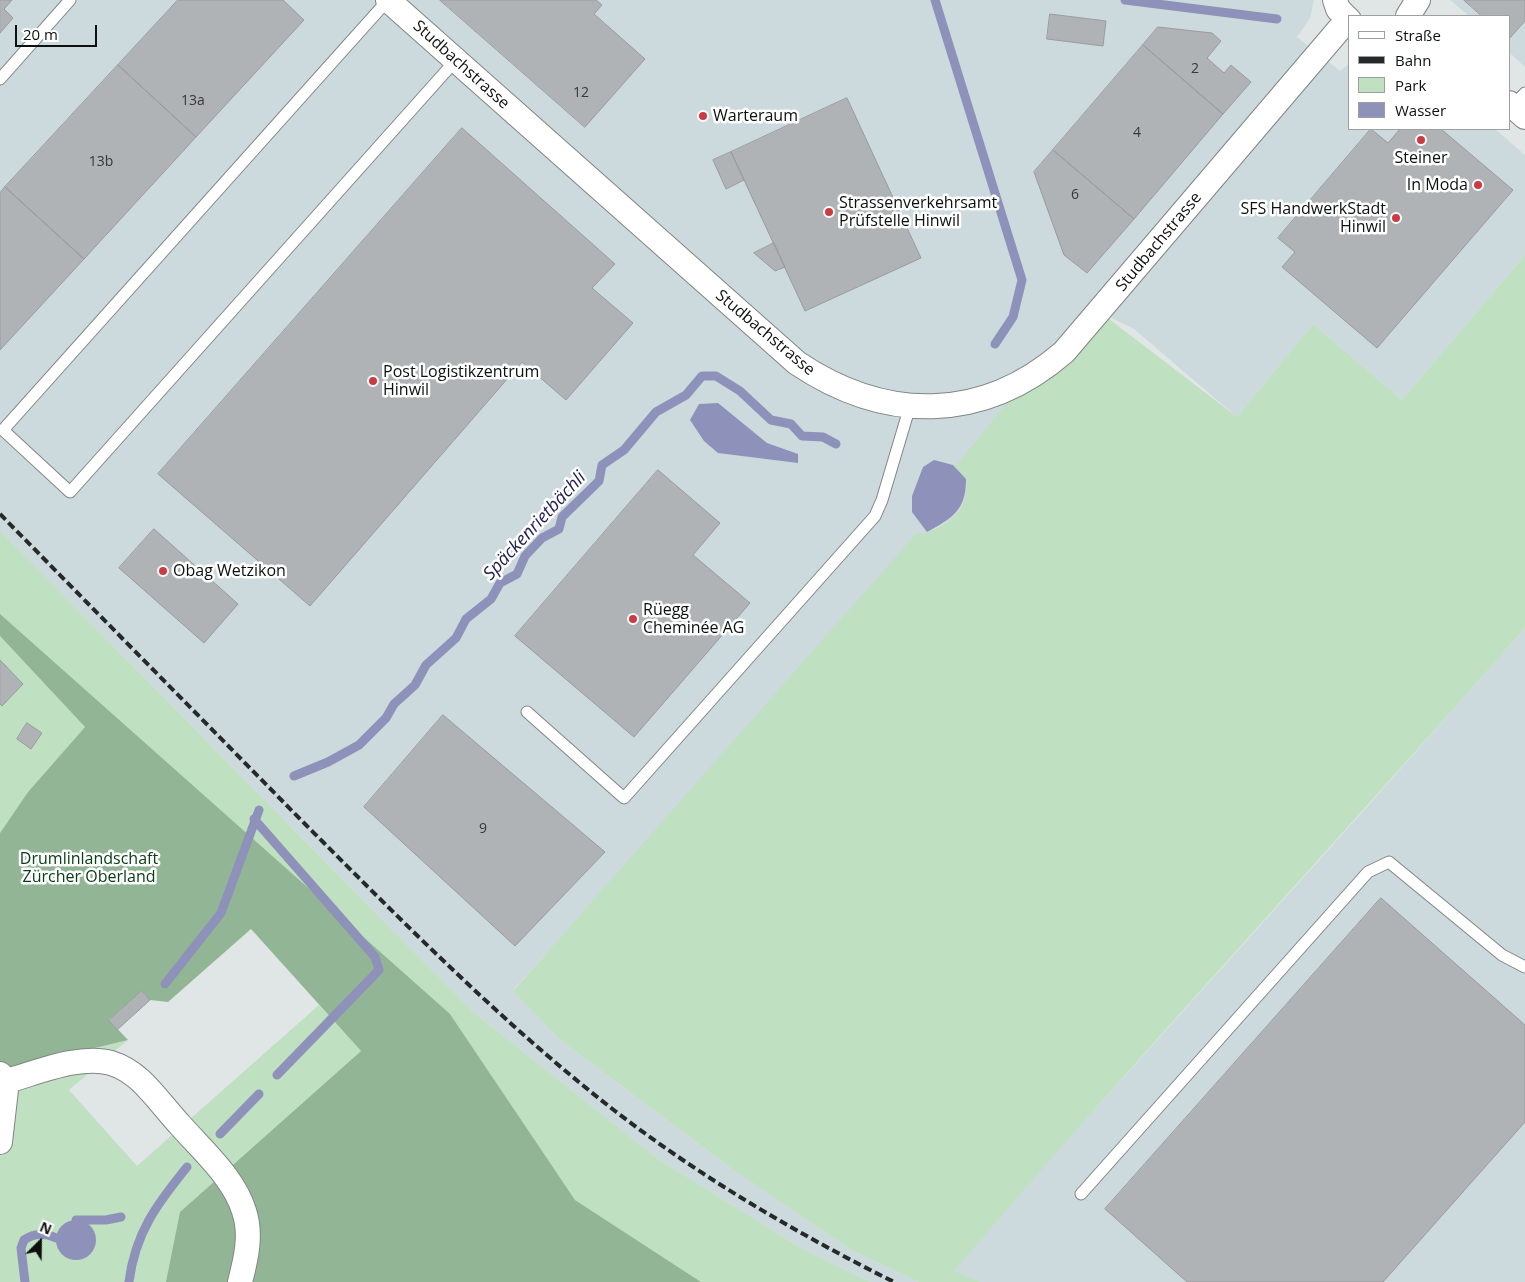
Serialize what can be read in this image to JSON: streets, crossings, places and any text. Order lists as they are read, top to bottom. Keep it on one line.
{"streets":{"street":["Studbachstrasse"]},"water":["Späckenrietbächli"],"parks":["Drumlinlandschaft Zürcher Oberland"],"places":["Warteraum","Steiner","In Moda","Strassenverkehrsamt Prüfstelle Hinwil","SFS HandwerkStadt Hinwil","Post Logistikzentrum Hinwil","Obag Wetzikon","Rüegg Cheminée AG"],"house_numbers":["2","12","13a","4","13b","6","9"],"legend":["Straße","Bahn","Park","Wasser"],"scale_bar":"20 m","north":"top right"}
